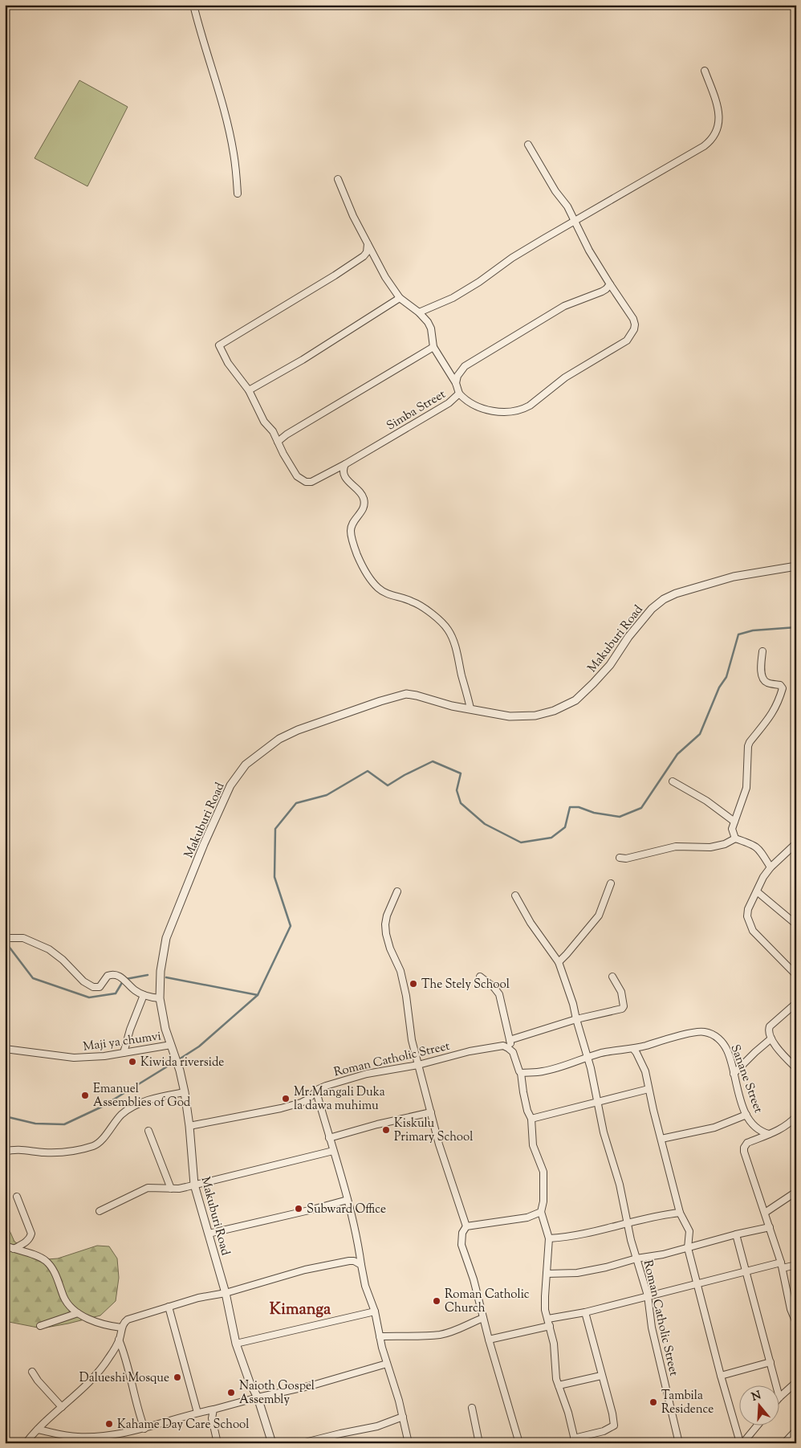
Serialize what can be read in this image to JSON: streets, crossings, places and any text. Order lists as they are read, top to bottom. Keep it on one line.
{"streets":{"street":["Simba Street","Makuburi Road","Maji ya chumvi","Roman Catholic Street","Sanane Street"]},"crossings":[["Makuburi Road","Maji ya chumvi"],["Makuburi Road","Roman Catholic Street"]],"districts":["Kimanga"],"places":["The Stely School","Kiwida riverside","Emanuel Assemblies of God","Mr.Mangali Duka la dawa muhimu","Kiskulu Primary School","Subward Office","Roman Catholic Church","Dalueshi Mosque","Naioth Gospel Assembly","Tambila Residence","Kahame Day Care School"],"north":"top"}
